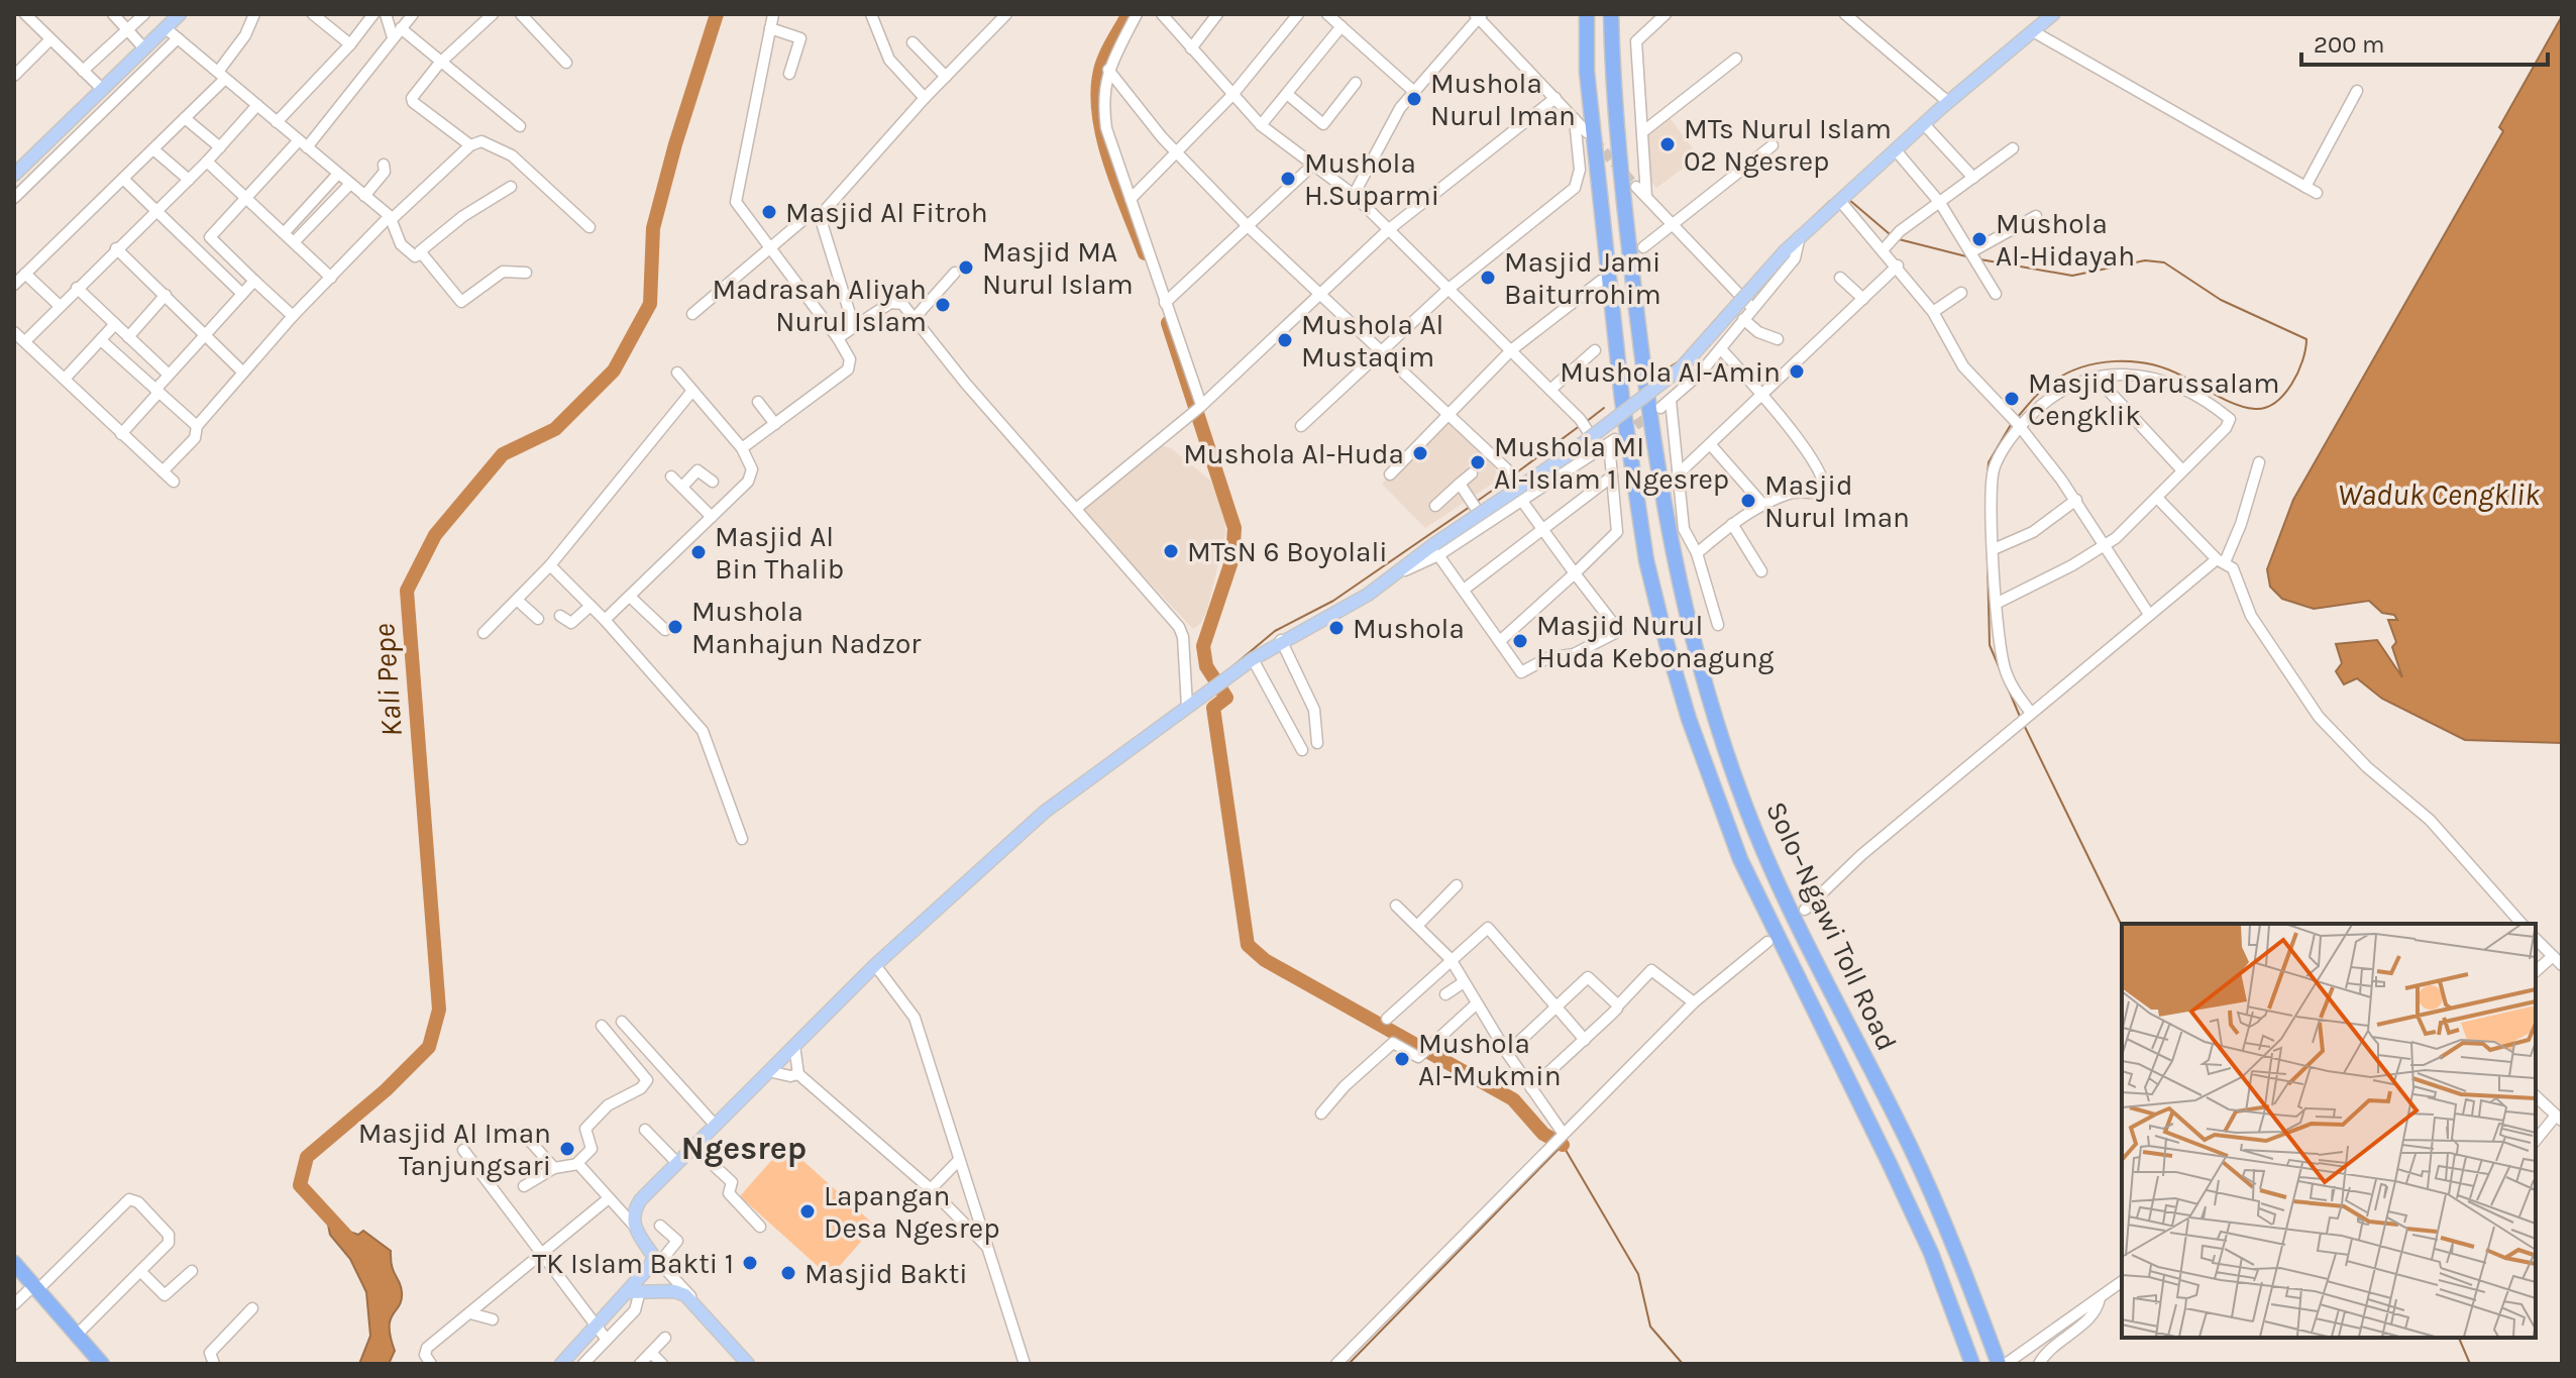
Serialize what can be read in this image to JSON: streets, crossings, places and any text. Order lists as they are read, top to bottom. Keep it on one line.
{"streets":{"highway":["Solo–Ngawi Toll Road"]},"districts":["Ngesrep"],"water":["Waduk Cengklik","Kali Pepe"],"places":["Mushola Nurul Iman","MTs Nurul Islam 02 Ngesrep","Mushola H.Suparmi","Masjid Al Fitroh","Mushola Al-Hidayah","Masjid MA Nurul Islam","Masjid Jami Baiturrohim","Madrasah Aliyah Nurul Islam","Mushola Al Mustaqim","Mushola Al-Amin","Masjid Darussalam Cengklik","Mushola Al-Huda","Mushola MI Al-Islam 1 Ngesrep","Masjid Nurul Iman","MTsN 6 Boyolali","Masjid Al Bin Thalib","Mushola Manhajun Nadzor","Mushola","Masjid Nurul Huda Kebonagung","Mushola Al-Mukmin","Masjid Al Iman Tanjungsari","Lapangan Desa Ngesrep","TK Islam Bakti 1","Masjid Bakti"],"scale_bar":"200 m"}
